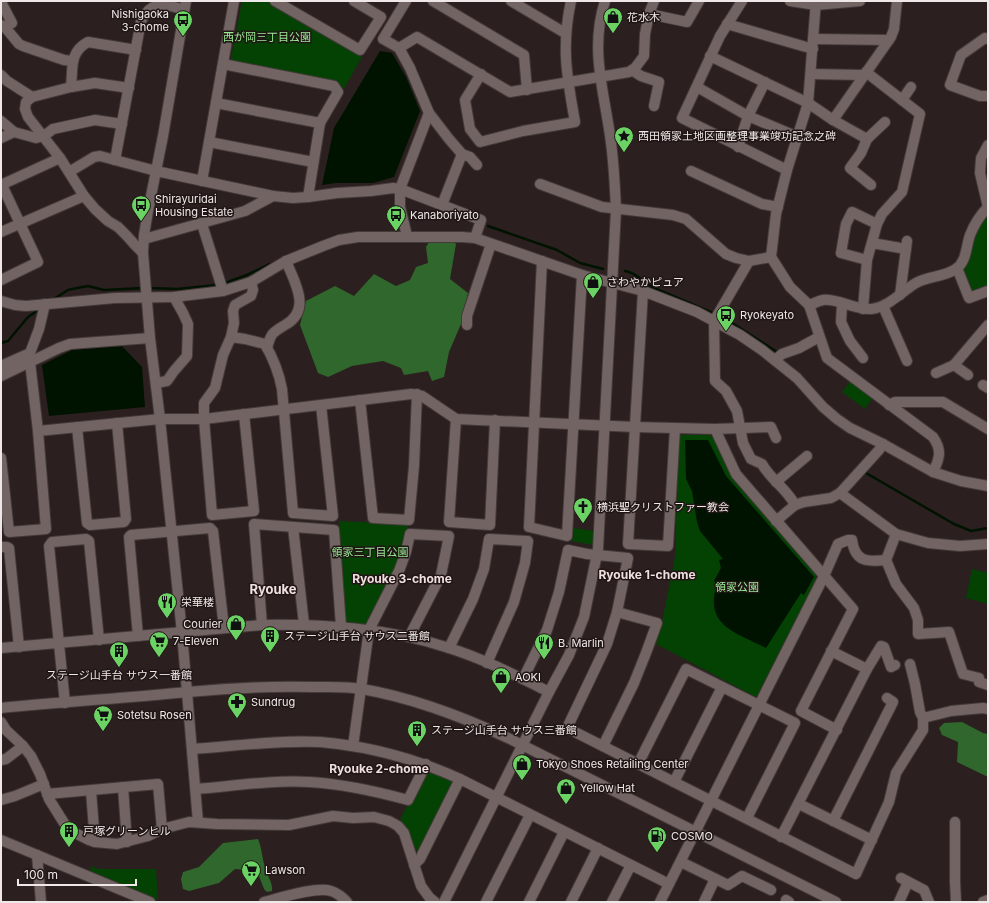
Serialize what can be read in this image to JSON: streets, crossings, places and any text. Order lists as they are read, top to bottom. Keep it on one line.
{"districts":["Ryouke 1-chome","Ryouke 3-chome","Ryouke","Ryouke 2-chome"],"parks":["西が岡三丁目公園","領家三丁目公園","領家公園"],"places":{"shop":["花水木","さわやかピュア","Courier","AOKI","Tokyo Shoes Retailing Center","Yellow Hat"],"bus stop":["Nishigaoka 3-chome","Shirayuridai Housing Estate","Kanaboriyato","Ryokeyato"],"place":["西田領家土地区画整理事業竣功記念之碑"],"church":["横浜聖クリストファー教会"],"restaurant":["栄華楼","B. Marlin"],"building":["ステージ山手台 サウス二番館","ステージ山手台 サウス一番館","ステージ山手台 サウス三番館","戸塚グリーンヒル"],"supermarket":["7-Eleven","Sotetsu Rosen","Lawson"],"pharmacy":["Sundrug"],"fuel station":["COSMO"]},"scale_bar":"100 m"}
